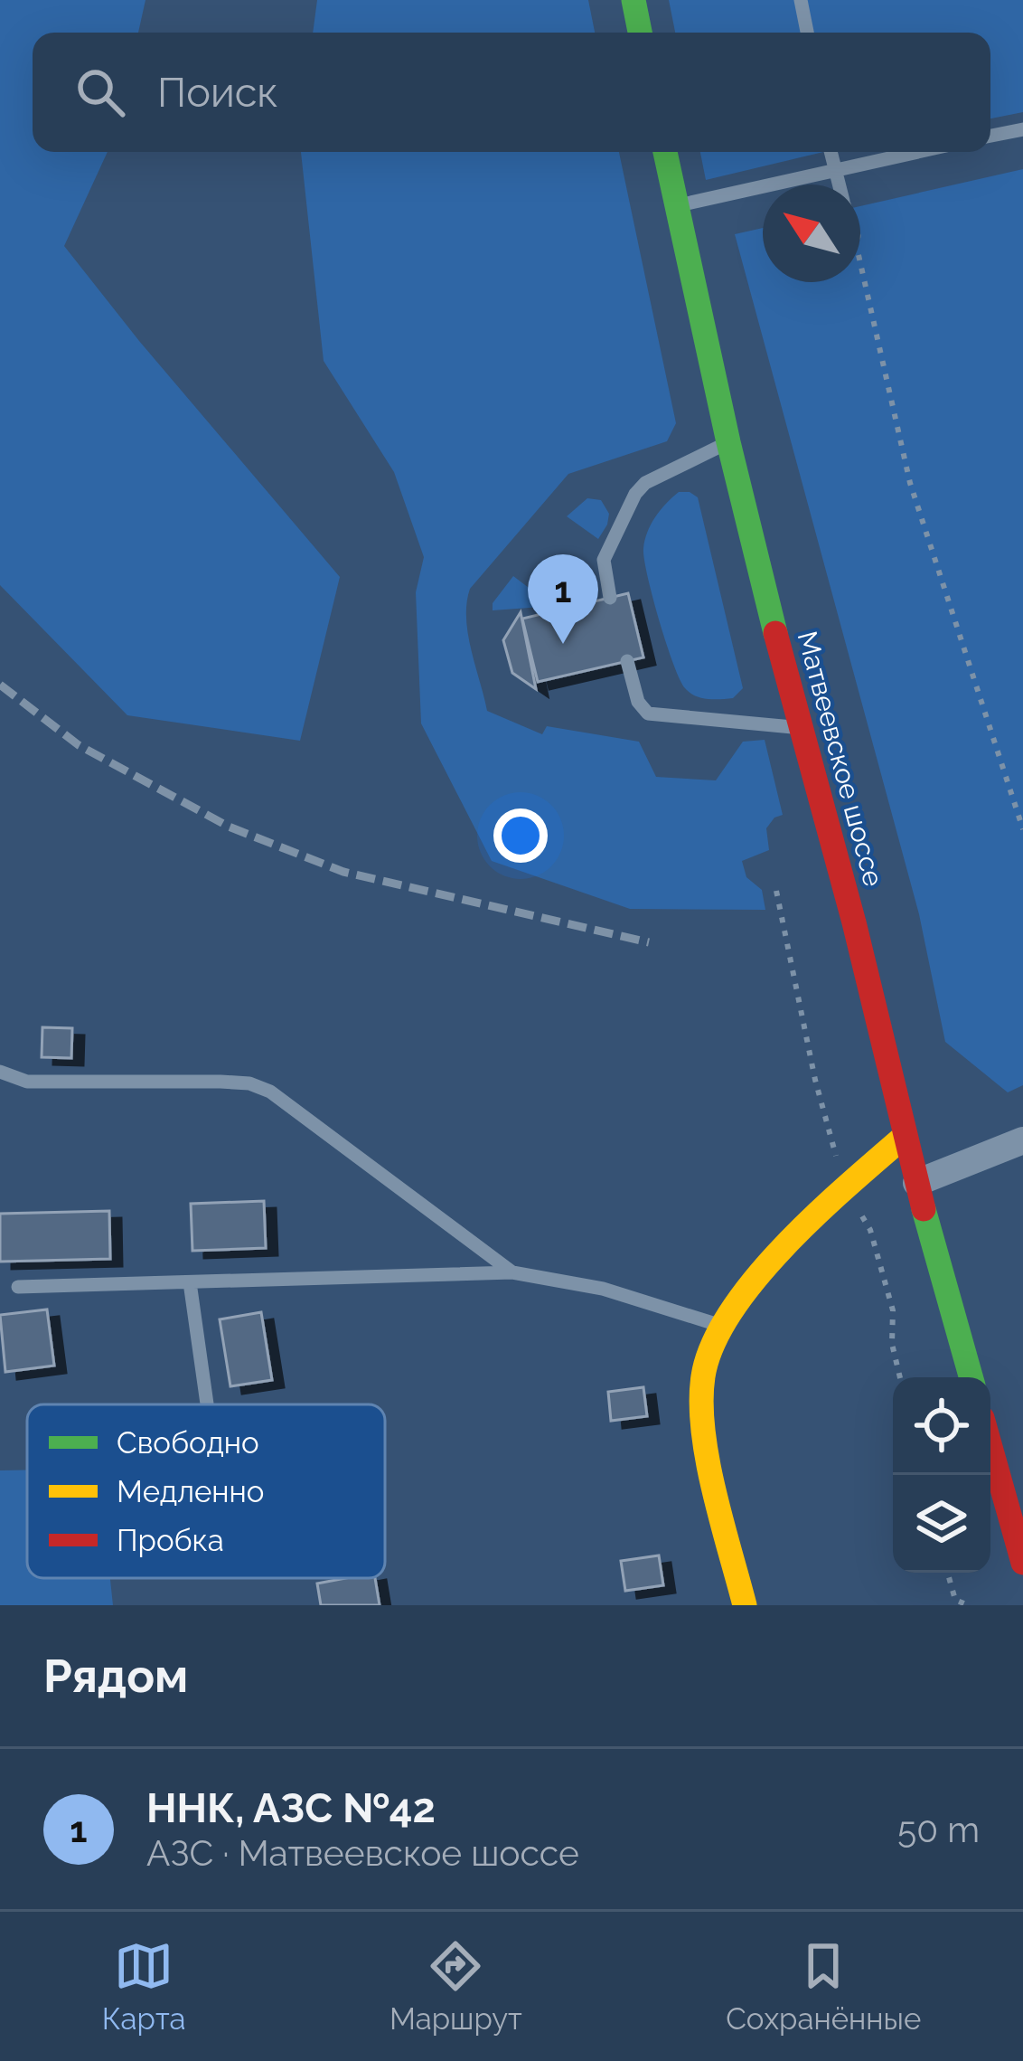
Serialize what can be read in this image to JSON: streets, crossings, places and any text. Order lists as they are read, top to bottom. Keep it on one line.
{"streets":{"main road":["Матвеевское шоссе"]},"legend":["Свободно","Медленно","Пробка"],"north":"top left","page":{"search":"Поиск","pins":"1","heading":"Рядом","list":[{"mark":"1","name":"ННК, АЗС №42","note":"АЗС · Матвеевское шоссе","value":"50 m"}],"nav":["Карта","Маршрут","Сохранённые"]}}
